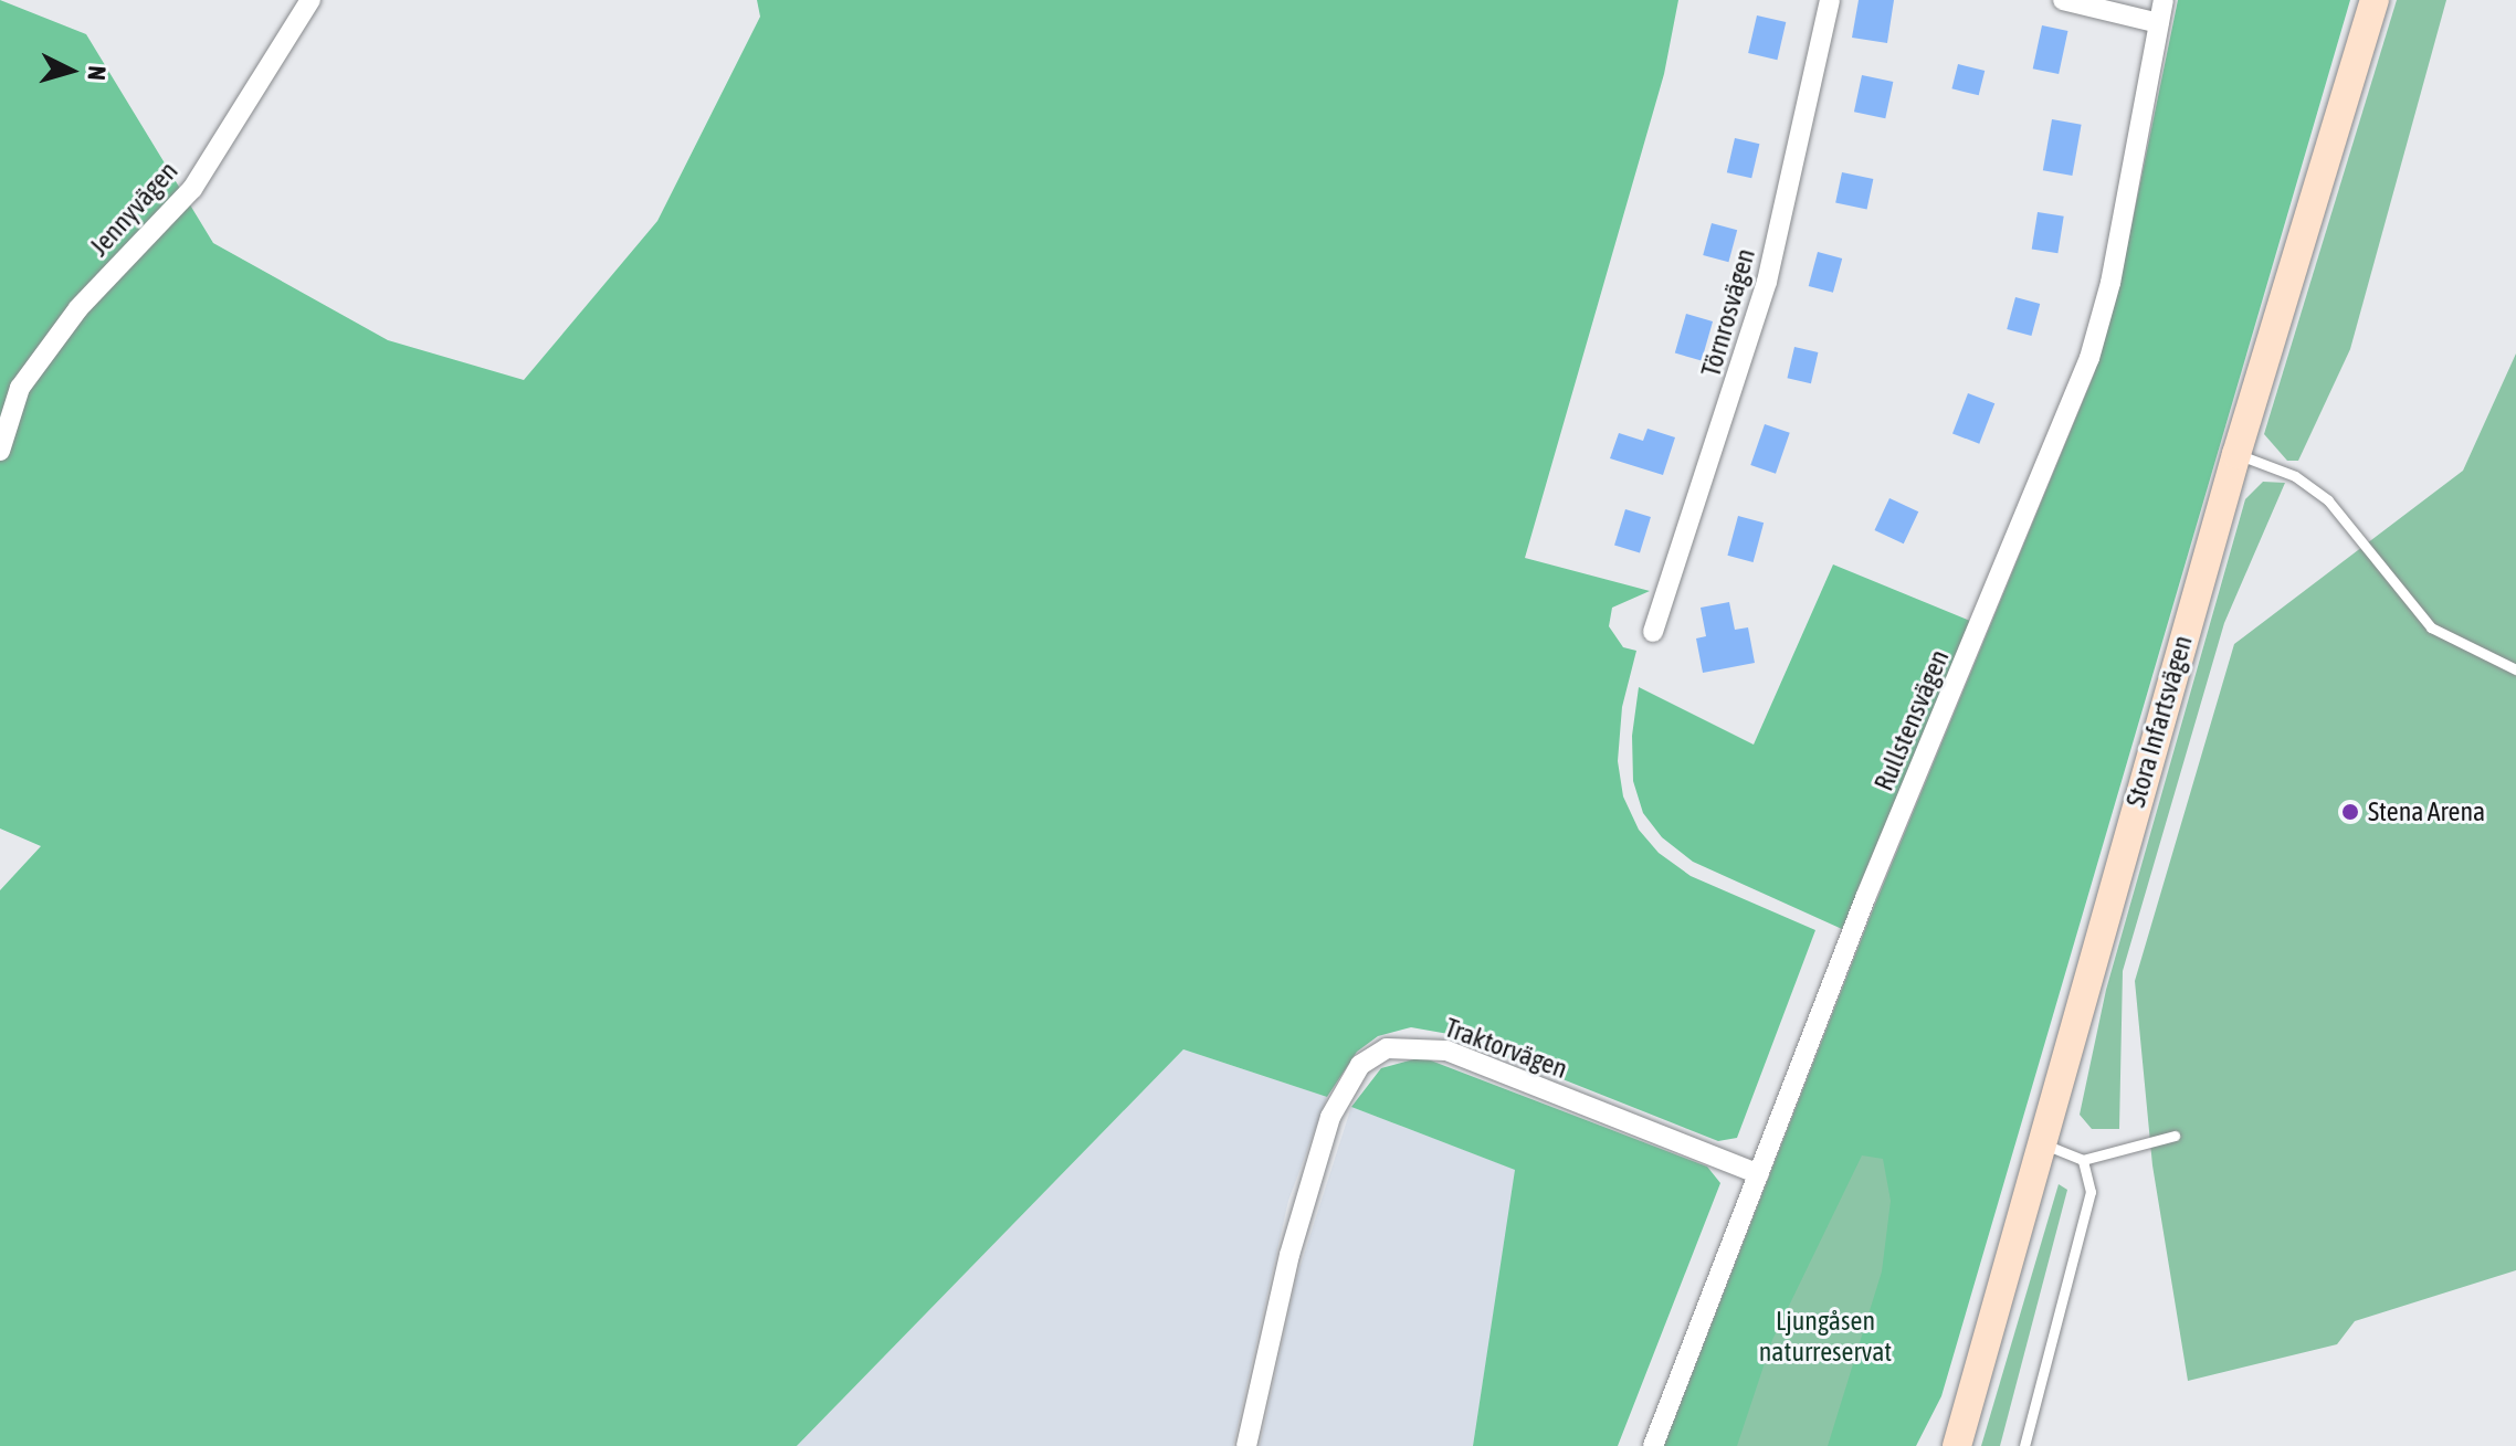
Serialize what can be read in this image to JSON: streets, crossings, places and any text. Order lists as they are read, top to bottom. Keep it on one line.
{"streets":{"main road":["Stora Infartsvägen"],"street":["Jennyvägen","Törnrosvägen","Rullstensvägen","Traktorvägen"]},"crossings":[["Rullstensvägen","Traktorvägen"]],"parks":["Ljungåsen naturreservat"],"places":["Stena Arena"],"north":"right"}
